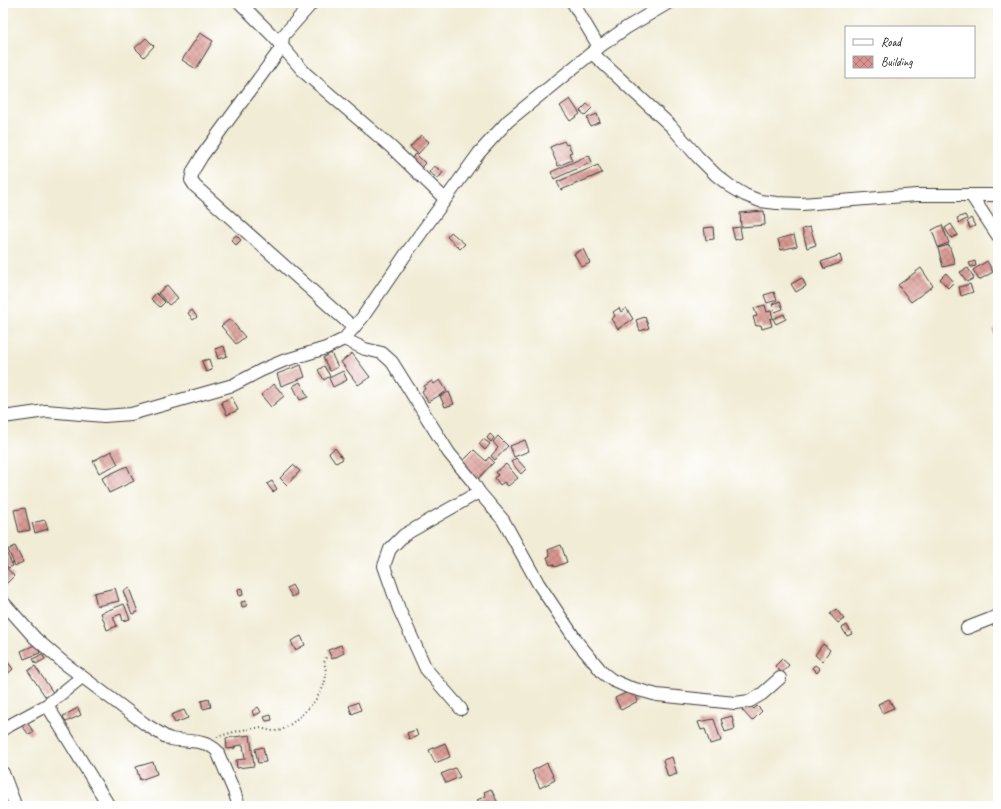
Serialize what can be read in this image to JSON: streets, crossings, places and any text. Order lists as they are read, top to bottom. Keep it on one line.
{"legend":["Road","Building"]}
